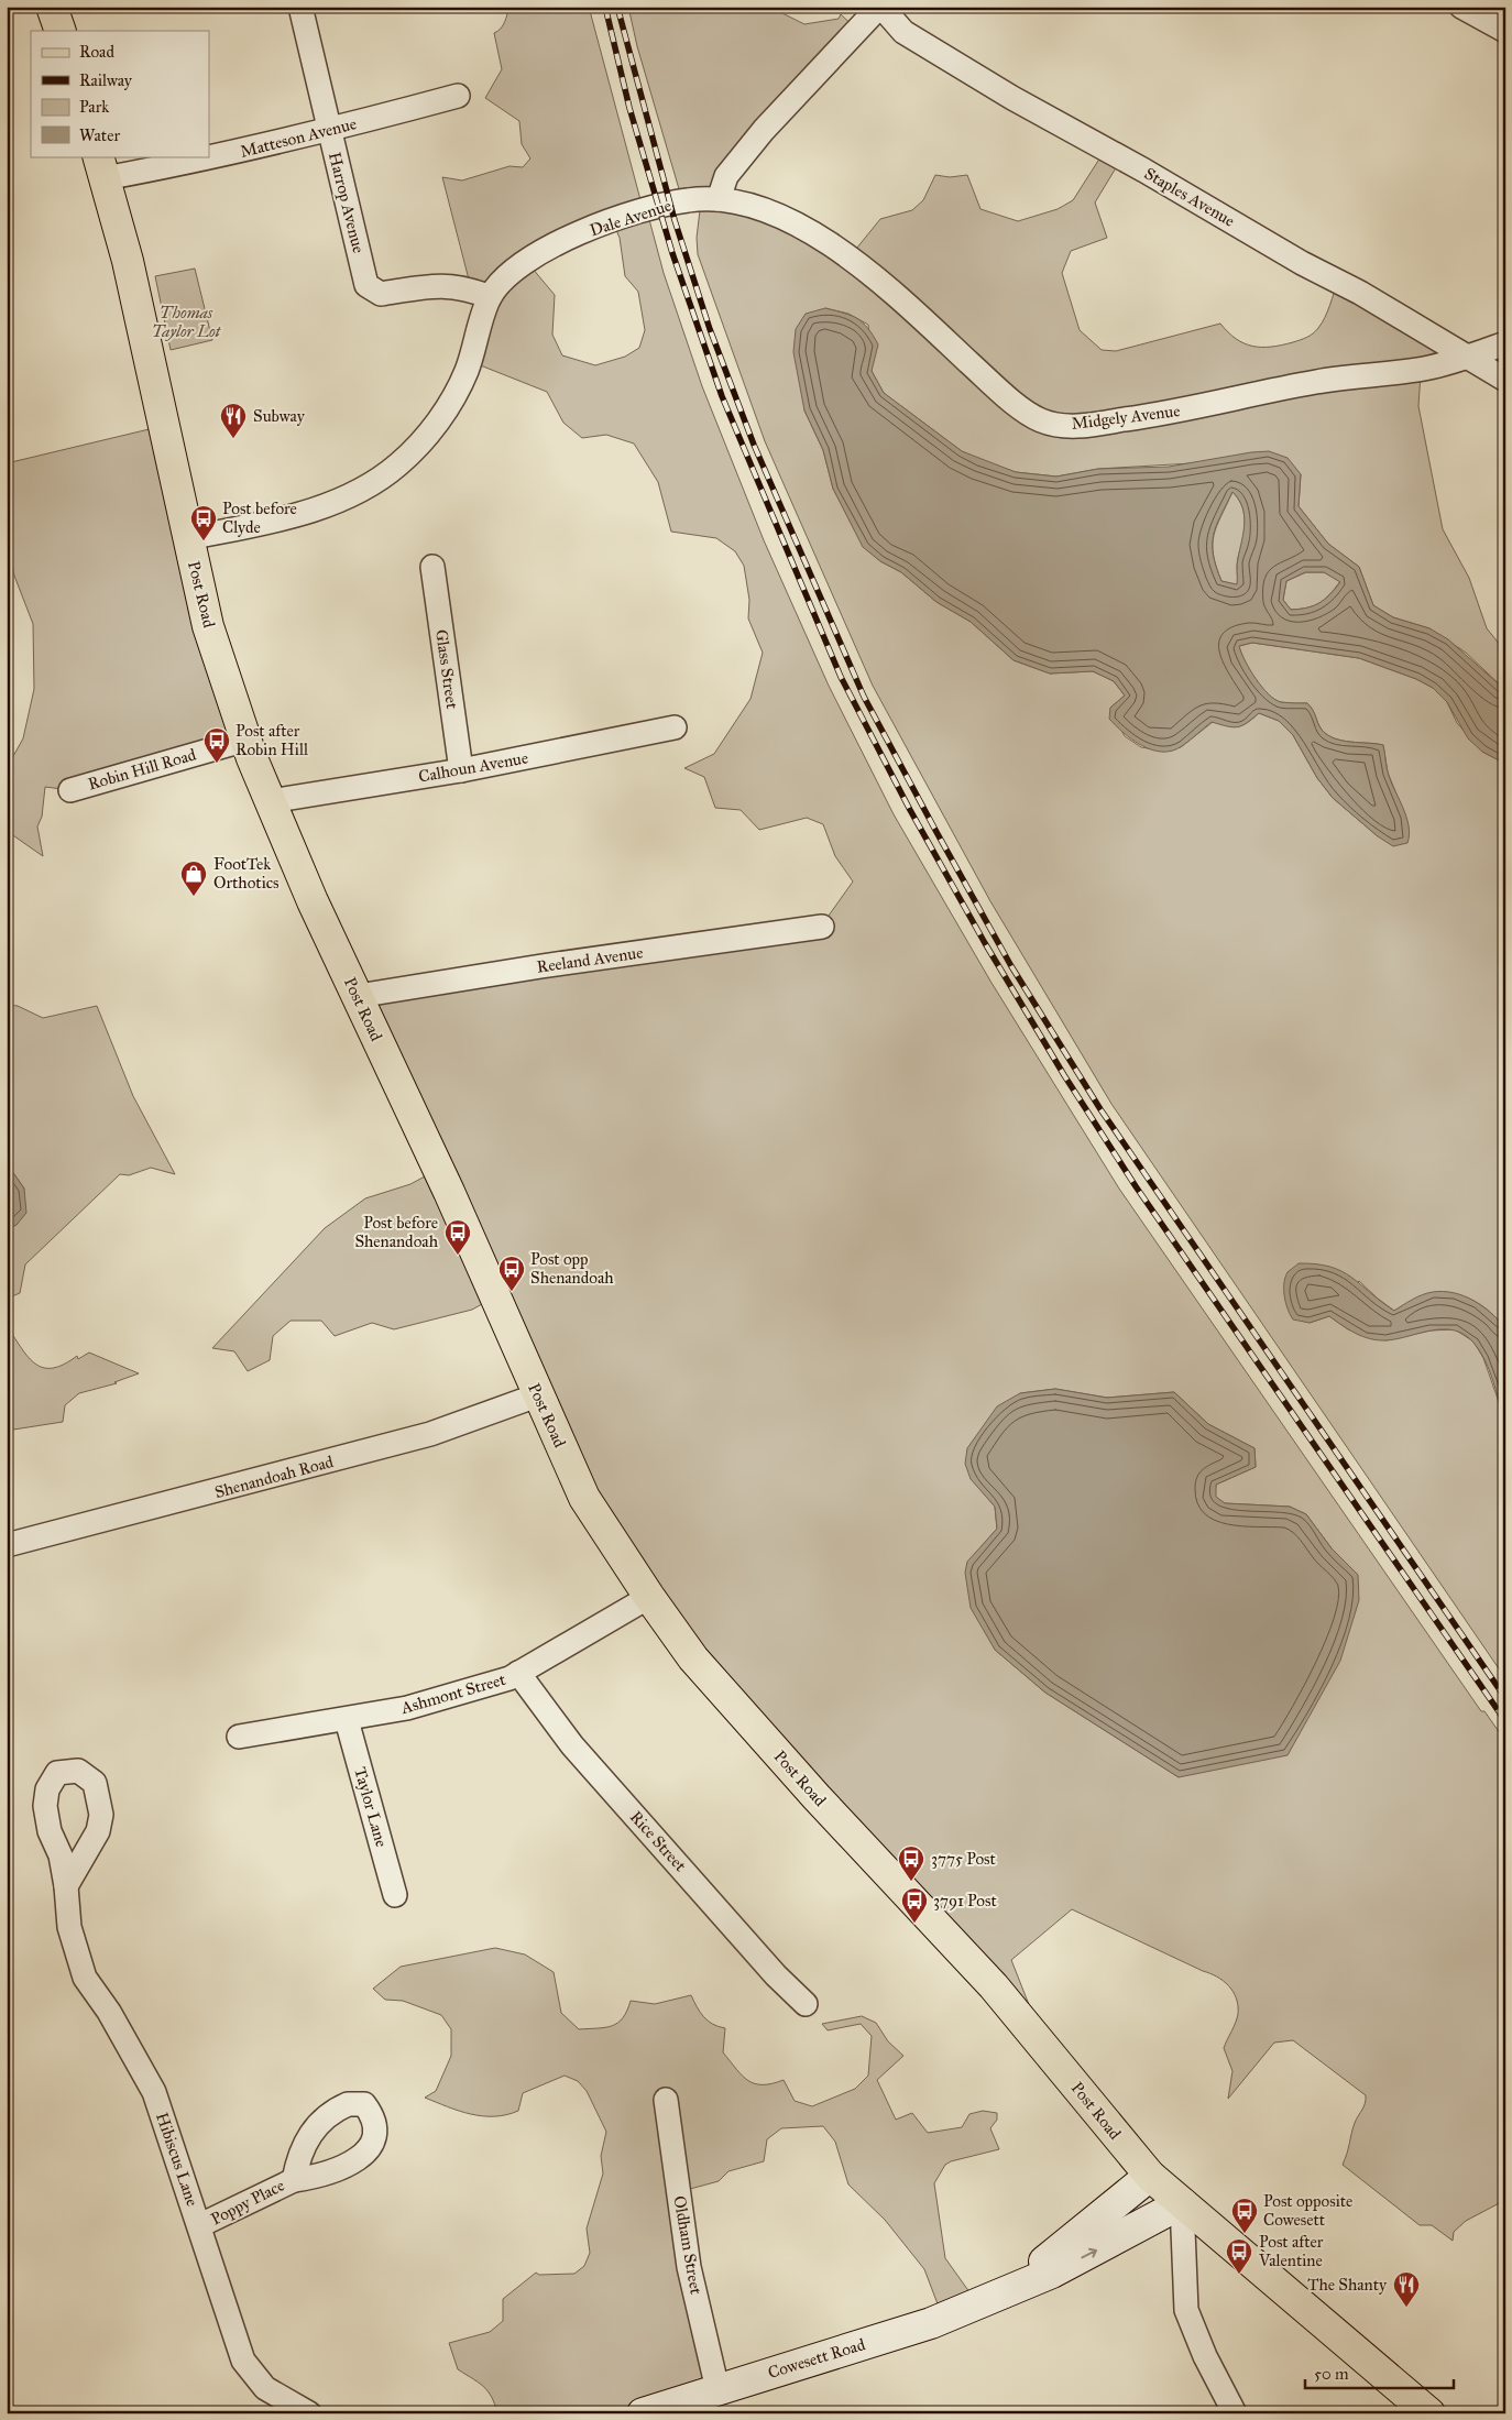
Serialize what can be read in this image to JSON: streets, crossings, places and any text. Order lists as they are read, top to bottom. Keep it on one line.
{"streets":{"main road":["Post Road","Cowesett Road"],"street":["Matteson Avenue","Staples Avenue","Harrop Avenue","Dale Avenue","Midgely Avenue","Glass Street","Calhoun Avenue","Robin Hill Road","Reeland Avenue","Shenandoah Road","Ashmont Street","Taylor Lane","Rice Street","Hibiscus Lane","Poppy Place","Oldham Street"]},"crossings":[["Matteson Avenue","Harrop Avenue"],["Matteson Avenue","Post Road"],["Staples Avenue","Midgely Avenue"],["Harrop Avenue","Dale Avenue"],["Dale Avenue","Midgely Avenue"],["Post Road","Calhoun Avenue"],["Post Road","Robin Hill Road"],["Post Road","Reeland Avenue"],["Post Road","Shenandoah Road"],["Post Road","Ashmont Street"],["Post Road","Cowesett Road"],["Glass Street","Calhoun Avenue"],["Ashmont Street","Taylor Lane"],["Ashmont Street","Rice Street"],["Hibiscus Lane","Poppy Place"],["Oldham Street","Cowesett Road"]],"parks":["Thomas Taylor Lot"],"places":{"restaurant":["Subway","The Shanty"],"bus stop":["Post before Clyde","Post after Robin Hill","Post before Shenandoah","Post opp Shenandoah","3775 Post","3791 Post","Post opposite Cowesett","Post after Valentine"],"shop":["FootTek Orthotics"]},"legend":["Road","Railway","Park","Water"],"scale_bar":"50 m"}
